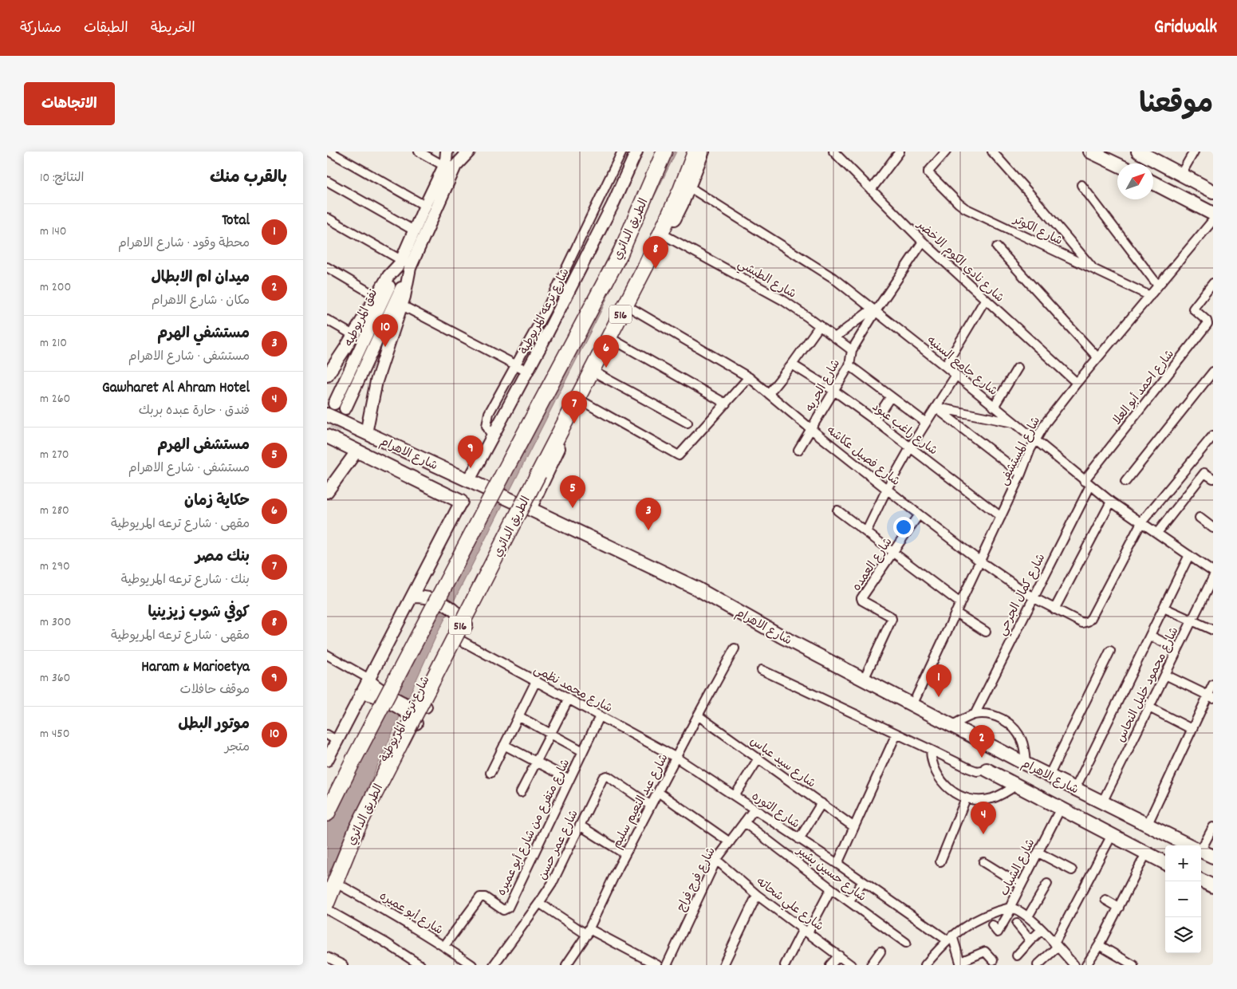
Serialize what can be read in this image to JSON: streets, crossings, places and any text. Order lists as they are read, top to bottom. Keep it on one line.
{"streets":{"highway":["الطريق الدائري","516"],"main road":["شارع ترعه المريوطية","نفق المريوطيه","شارع الاهرام"],"street":["شارع الكوثر","شارع نادي الكوم الاخضر","شارع الطبشي","شارع جامع السنيه","شارع الحريه","شارع احمد أبو العلا","شارع راغب عبود","شارع المستشفى","شارع فصيل عكاشه","شارع العمده","شارع كمال الجرحي","شارع محمود خليل النحاس","شارع محمد نظمى","شارع سيد عباس","شارع عبد النعيم سليم","شارع الثوره","شارع متفرع من شارع أبو عميره","شارع عمر حسن","شارع الشباب","شارع حسين بشير","شارع فرج فراج","شارع علي شحاته","شارع أبو عميره"]},"crossings":[["الطريق الدائري","شارع ترعه المريوطية"],["شارع الكوثر","شارع المستشفى"],["شارع نادي الكوم الاخضر","شارع الحريه"],["شارع نادي الكوم الاخضر","شارع المستشفى"],["شارع الطبشي","شارع الحريه"],["شارع ترعه المريوطية","شارع الاهرام"],["شارع ترعه المريوطية","شارع محمد نظمى"],["شارع ترعه المريوطية","شارع أبو عميره"],["شارع جامع السنيه","شارع الحريه"],["شارع جامع السنيه","شارع احمد أبو العلا"],["شارع جامع السنيه","شارع المستشفى"],["شارع جامع السنيه","شارع فصيل عكاشه"],["شارع جامع السنيه","شارع كمال الجرحي"],["شارع الحريه","شارع راغب عبود"],["شارع الحريه","شارع فصيل عكاشه"],["شارع احمد أبو العلا","شارع كمال الجرحي"],["شارع راغب عبود","شارع المستشفى"],["شارع المستشفى","شارع الاهرام"],["شارع المستشفى","شارع فصيل عكاشه"],["شارع الاهرام","شارع العمده"],["شارع الاهرام","شارع محمود خليل النحاس"],["شارع الاهرام","شارع الشباب"],["شارع فصيل عكاشه","شارع العمده"],["شارع فصيل عكاشه","شارع كمال الجرحي"],["شارع محمد نظمى","شارع عبد النعيم سليم"],["شارع محمد نظمى","شارع الثوره"],["شارع محمد نظمى","شارع متفرع من شارع أبو عميره"],["شارع سيد عباس","شارع عبد النعيم سليم"],["شارع عبد النعيم سليم","شارع الثوره"],["شارع عبد النعيم سليم","شارع عمر حسن"],["شارع الثوره","شارع الشباب"],["شارع الثوره","شارع فرج فراج"],["شارع متفرع من شارع أبو عميره","شارع أبو عميره"],["شارع حسين بشير","شارع فرج فراج"],["شارع فرج فراج","شارع علي شحاته"]],"north":"top right","page":{"header":"Gridwalk","nav":["الخريطة","الطبقات","مشاركة"],"title":"موقعنا","buttons":"الاتجاهات","heading":["بالقرب منك","النتائج: 10"],"list":[{"mark":"1","name":"Total","note":"محطة وقود · شارع الاهرام","value":"140 m"},{"mark":"2","name":"ميدان ام الابطال","note":"مكان · شارع الاهرام","value":"200 m"},{"mark":"3","name":"مستشفي الهرم","note":"مستشفى · شارع الاهرام","value":"210 m"},{"mark":"4","name":"Gawharet Al Ahram Hotel","note":"فندق · حارة عبده بربك","value":"260 m"},{"mark":"5","name":"مستشفى الهرم","note":"مستشفى · شارع الاهرام","value":"270 m"},{"mark":"6","name":"حكاية زمان","note":"مقهى · شارع ترعه المريوطية","value":"280 m"},{"mark":"7","name":"بنك مصر","note":"بنك · شارع ترعه المريوطية","value":"290 m"},{"mark":"8","name":"كوفي شوب زيزينيا","note":"مقهى · شارع ترعه المريوطية","value":"300 m"},{"mark":"9","name":"Haram & Marioetya","note":"موقف حافلات","value":"360 m"},{"mark":"10","name":"موتور البطل","note":"متجر","value":"450 m"}],"pins":["8","10","6","7","9","5","3","1","2","4"],"map_buttons":["+","−"]}}
